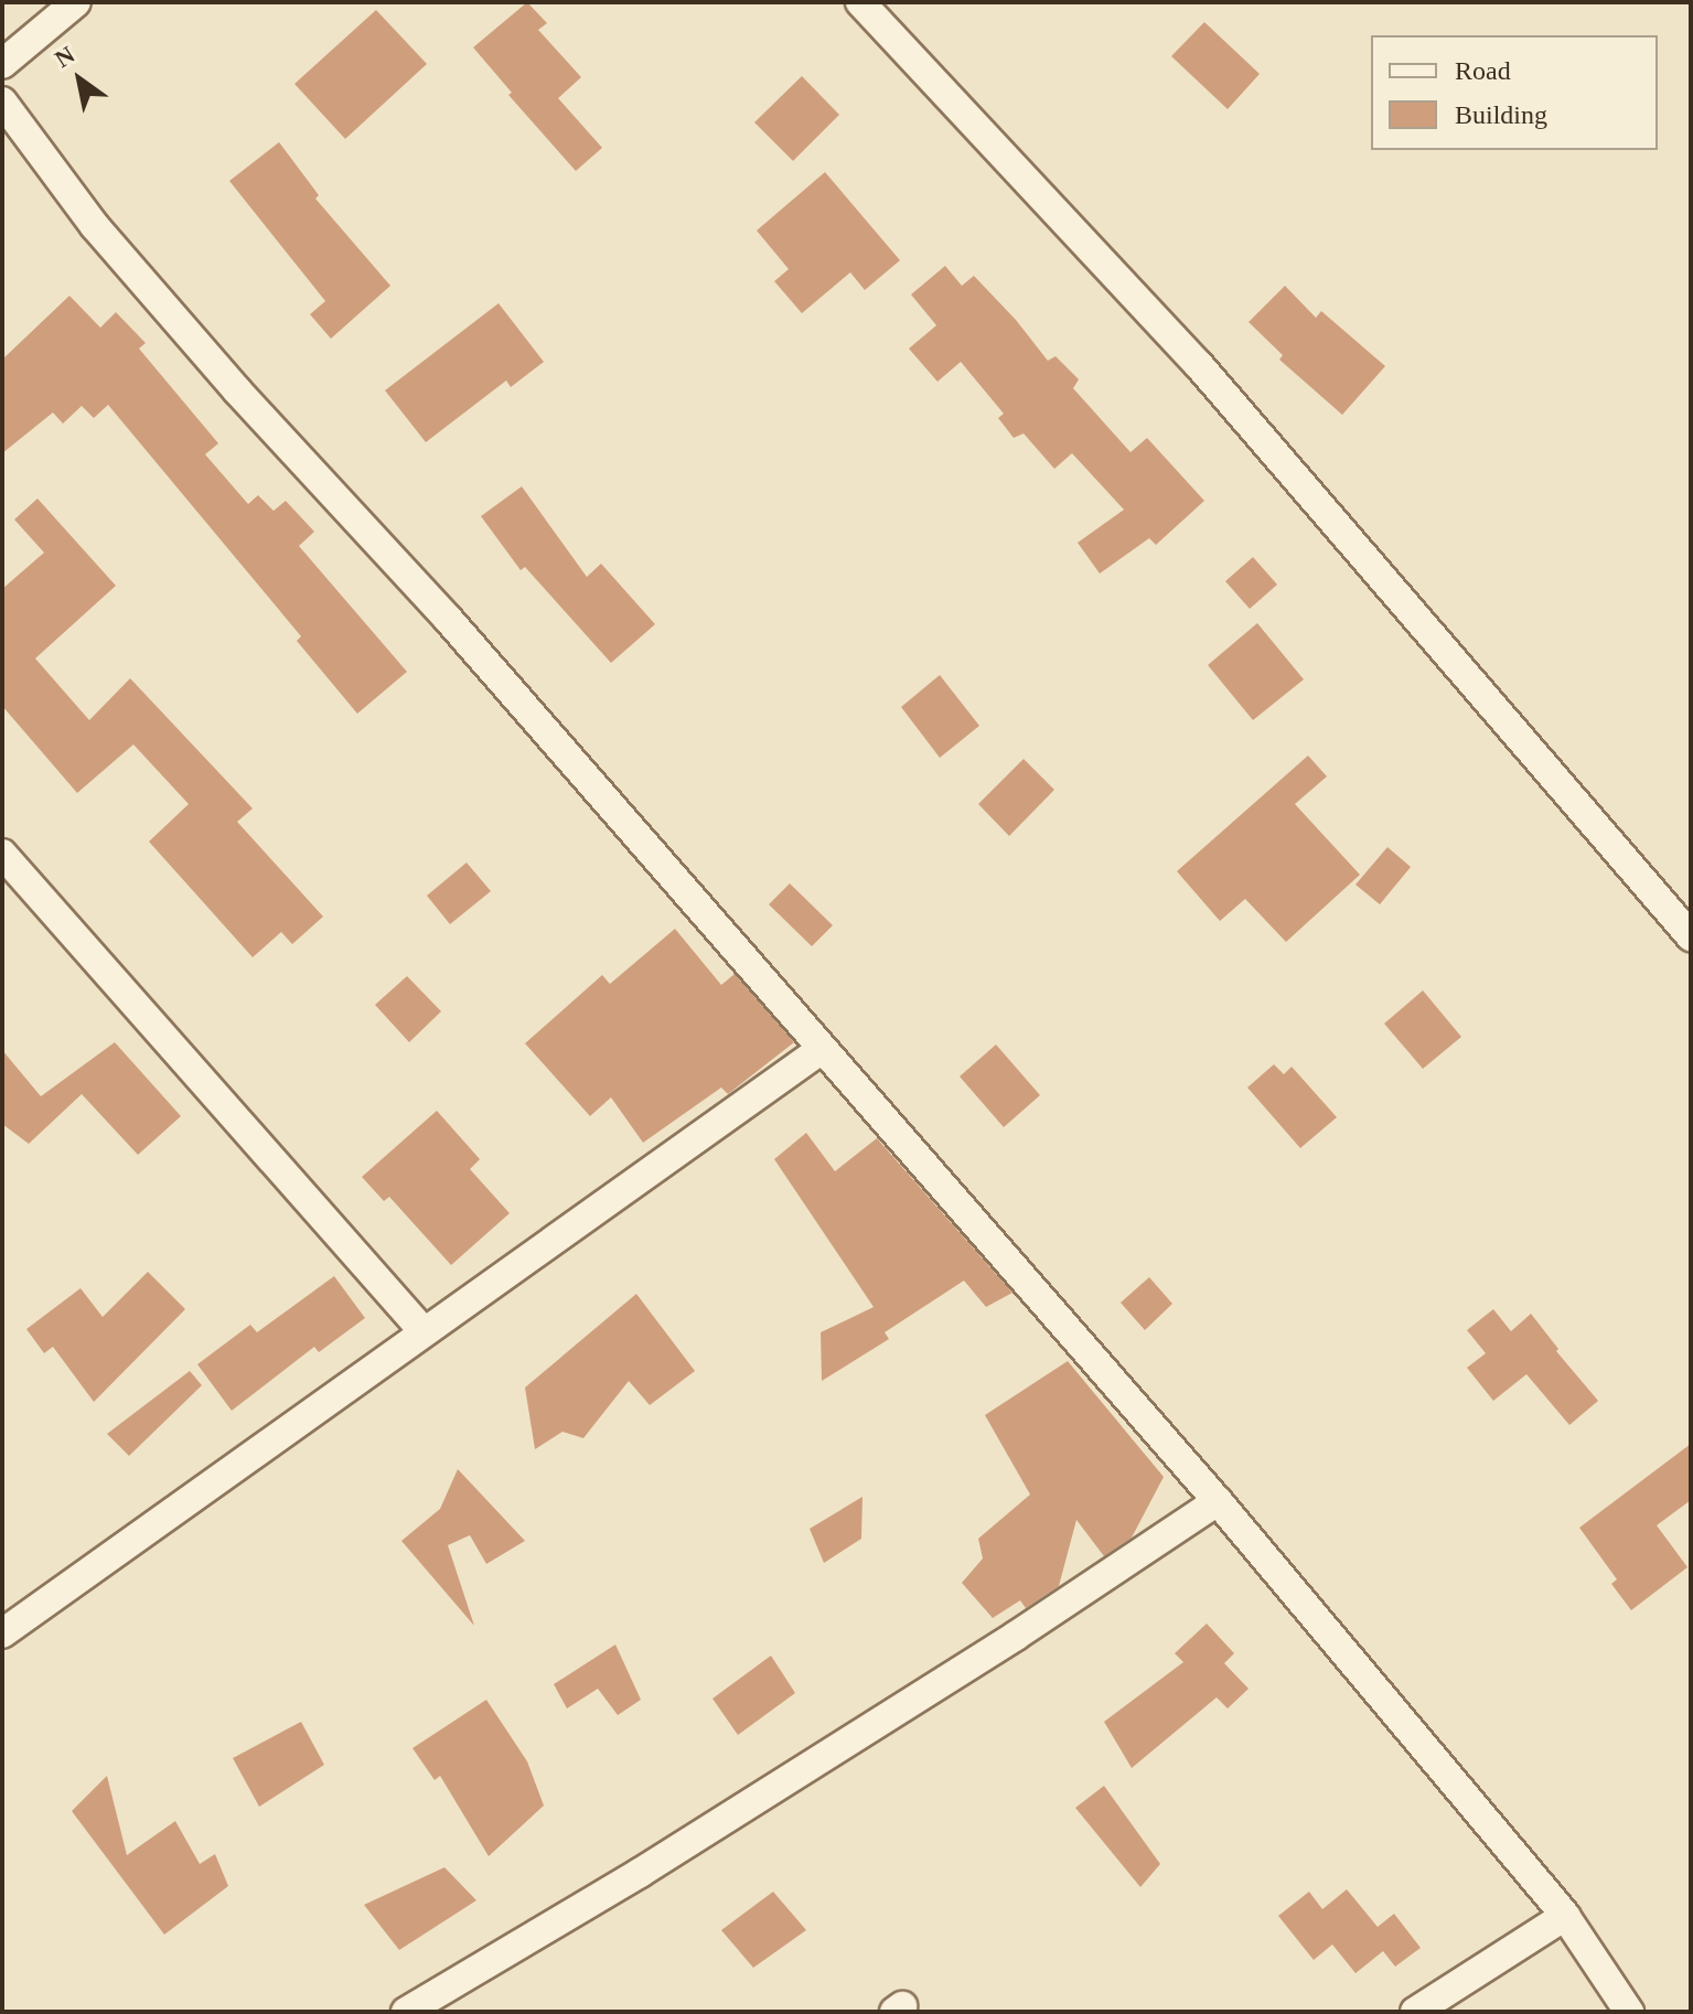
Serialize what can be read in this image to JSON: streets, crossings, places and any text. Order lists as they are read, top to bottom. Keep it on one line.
{"legend":["Road","Building"],"north":"top left"}
